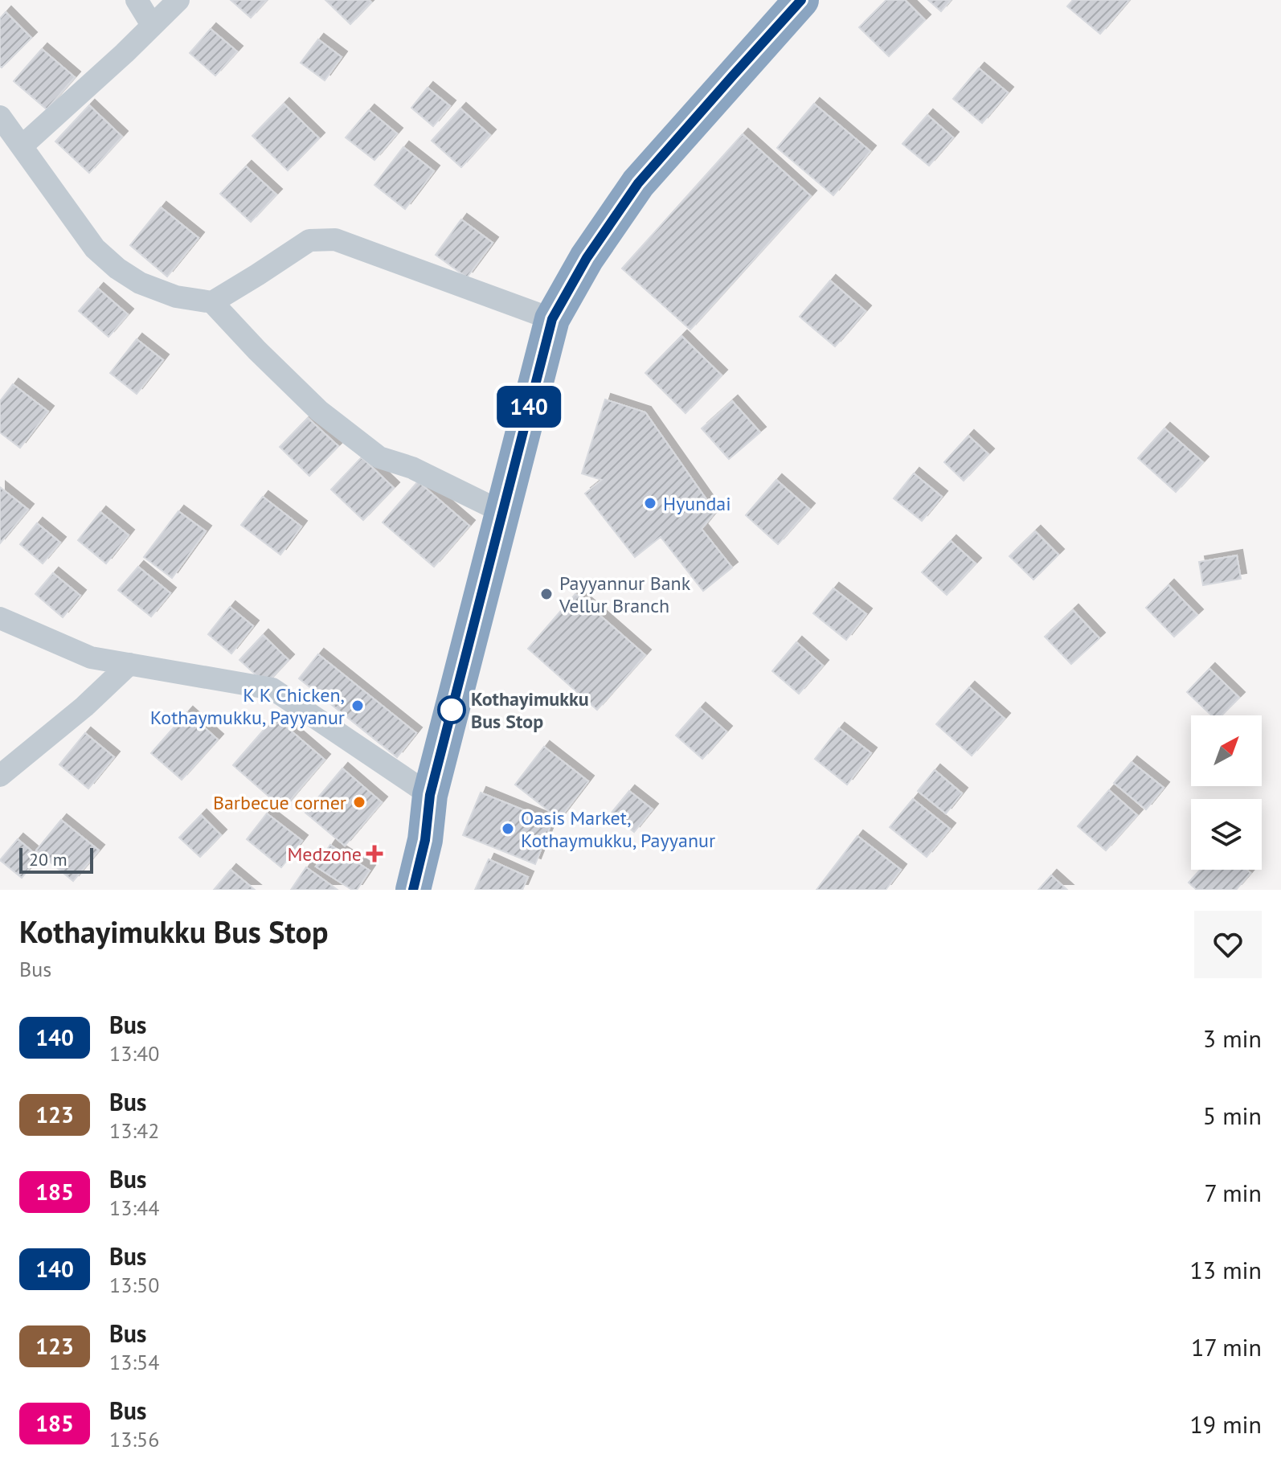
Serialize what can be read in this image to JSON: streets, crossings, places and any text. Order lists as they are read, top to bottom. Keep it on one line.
{"places":{"other":["Hyundai","Payyannur Bank Vellur Branch","K K Chicken, Kothaymukku, Payyanur","Kothayimukku Bus Stop","Barbecue corner","Oasis Market, Kothaymukku, Payyanur"],"health":["Medzone"]},"lines":["bus line 140"],"scale_bar":"20 m","north":"top right","page":{"on_map":"140","scale":"20 m","heading":["Kothayimukku Bus Stop","Bus"],"list":[{"mark":"140","name":"Bus","note":"13:40","value":"3 min"},{"mark":"123","name":"Bus","note":"13:42","value":"5 min"},{"mark":"185","name":"Bus","note":"13:44","value":"7 min"},{"mark":"140","name":"Bus","note":"13:50","value":"13 min"},{"mark":"123","name":"Bus","note":"13:54","value":"17 min"},{"mark":"185","name":"Bus","note":"13:56","value":"19 min"}]}}
